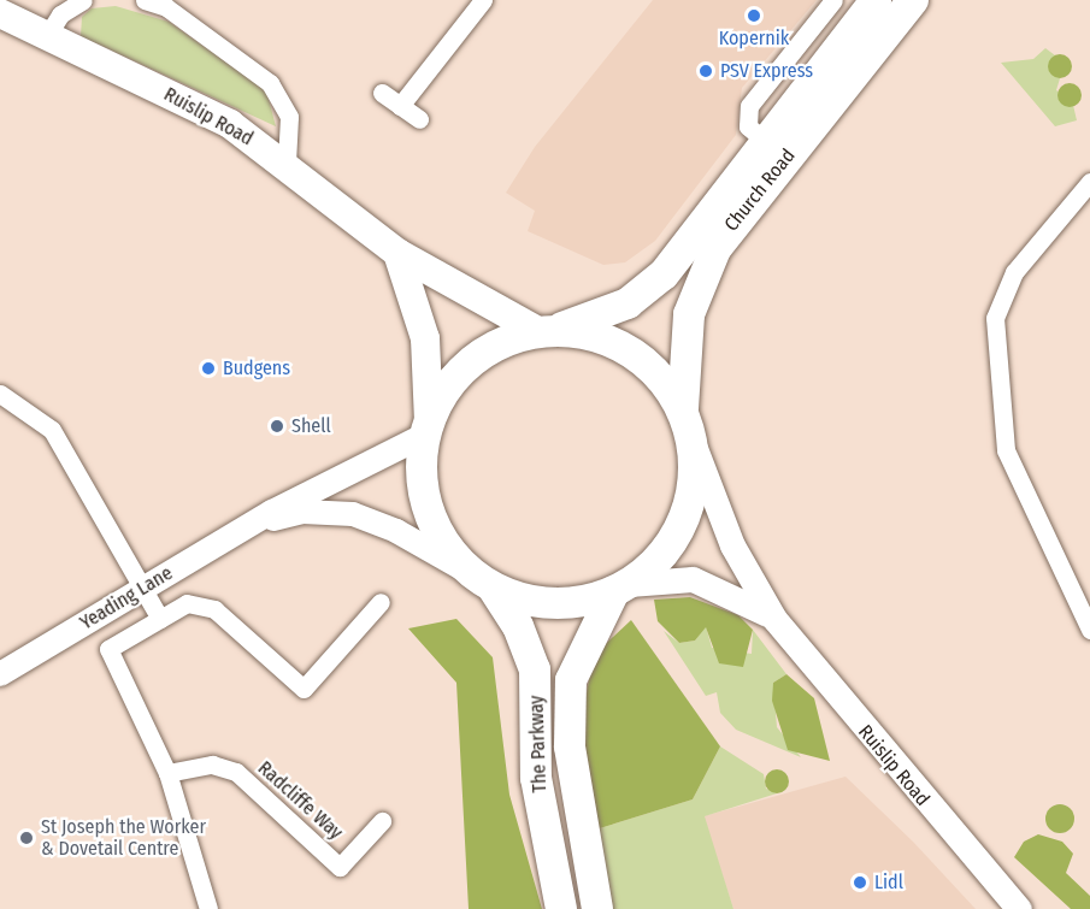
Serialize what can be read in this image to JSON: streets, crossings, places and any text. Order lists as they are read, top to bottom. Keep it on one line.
{"streets":{"highway":["Church Road","The Parkway"],"main road":["Ruislip Road"],"street":["Yeading Lane","Radcliffe Way"]},"crossings":[["Ruislip Road","Church Road"],["Ruislip Road","The Parkway"],["Church Road","Yeading Lane"],["Church Road","The Parkway"],["Yeading Lane","The Parkway"]],"places":["Kopernik","PSV Express","Budgens","Shell","St Joseph the Worker & Dovetail Centre","Lidl"]}
